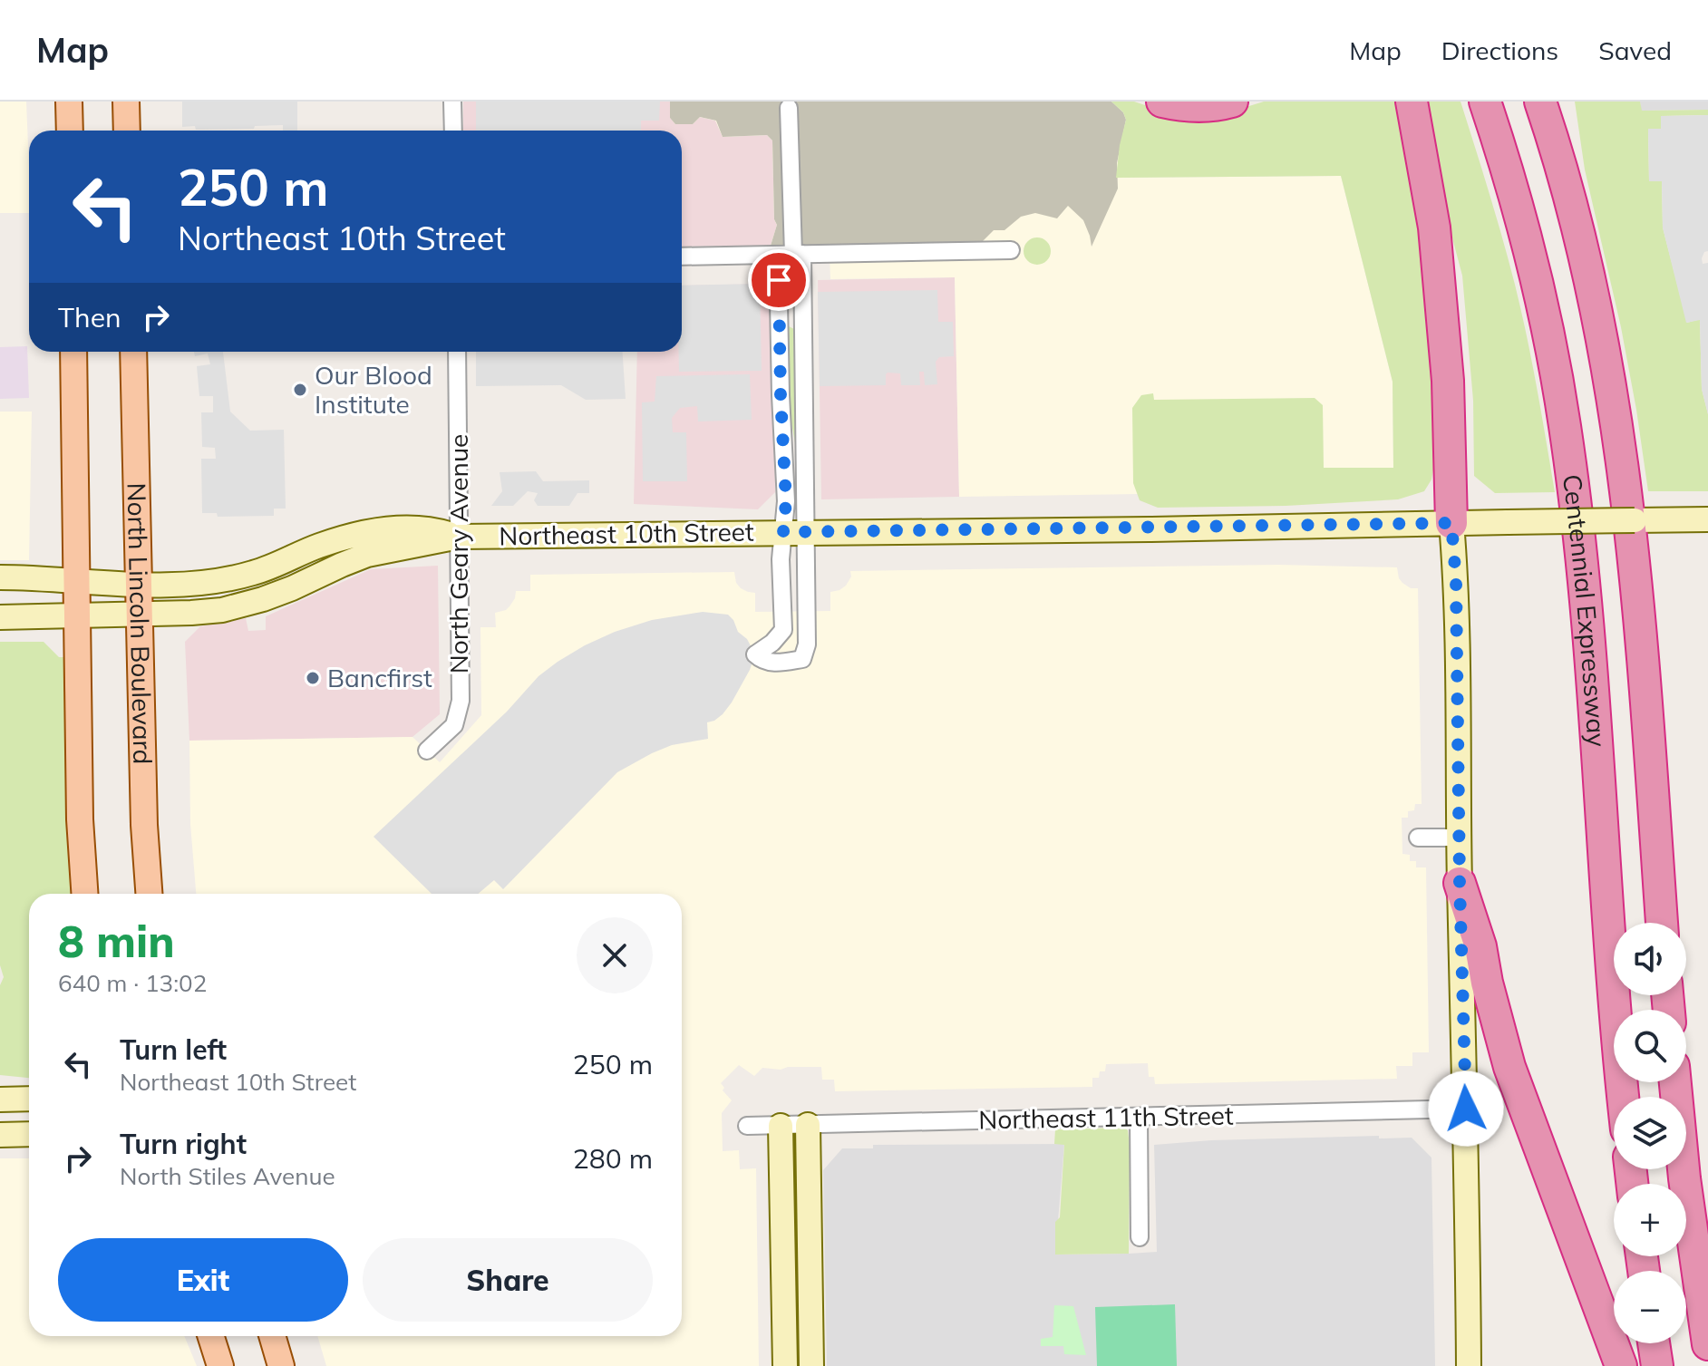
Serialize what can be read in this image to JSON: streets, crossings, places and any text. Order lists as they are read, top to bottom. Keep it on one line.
{"streets":{"highway":["Centennial Expressway"],"main road":["Northeast 10th Street","North Lincoln Boulevard"],"street":["North Geary Avenue","Northeast 11th Street"]},"crossings":[["Northeast 10th Street","North Geary Avenue"],["Northeast 10th Street","North Lincoln Boulevard"]],"places":["Our Blood Institute","Bancfirst"],"page":{"header":"Map","nav":["Map","Directions","Saved"],"turn":["250 m","Northeast 10th Street"],"then":"Then","heading":["8 min","640 m · 13:02"],"map_buttons":["+","−"],"list":[{"name":"Turn left","note":"Northeast 10th Street","value":"250 m"},{"name":"Turn right","note":"North Stiles Avenue","value":"280 m"}],"buttons":["Exit","Share"]}}
